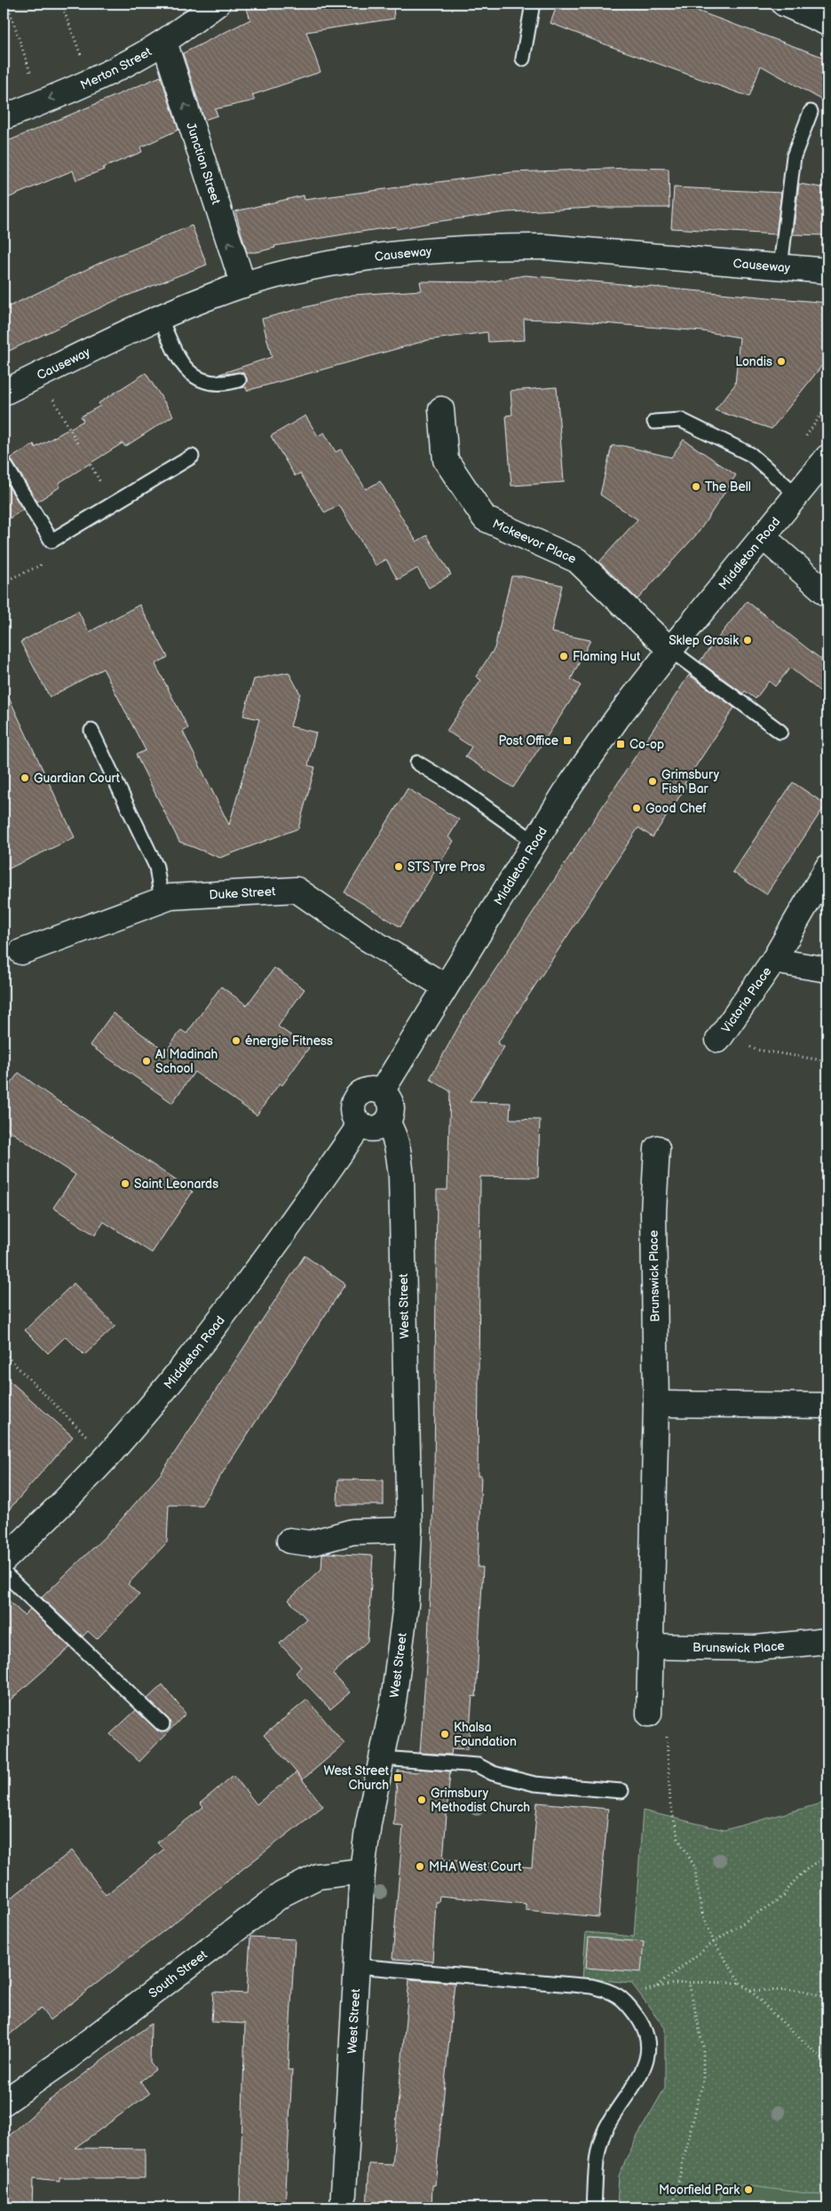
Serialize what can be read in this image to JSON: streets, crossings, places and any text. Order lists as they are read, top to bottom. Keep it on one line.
{"streets":{"street":["Merton Street","Junction Street","Causeway","Mckeevor Place","Middleton Road","Duke Street","Victoria Place","Brunswick Place","West Street","South Street"]},"crossings":[["Merton Street","Junction Street"],["Junction Street","Causeway"],["Mckeevor Place","Middleton Road"],["Middleton Road","Duke Street"],["Middleton Road","West Street"],["West Street","South Street"]],"one_way":["Junction Street"],"places":{"other":["Londis","The Bell","Sklep Grosik","Flaming Hut","Guardian Court","Grimsbury Fish Bar","Good Chef","STS Tyre Pros","énergie Fitness","Al Madinah School","Saint Leonards","Khalsa Foundation","Grimsbury Methodist Church","MHA West Court","Moorfield Park"],"transit":["Post Office","Co-op","West Street Church"]}}
